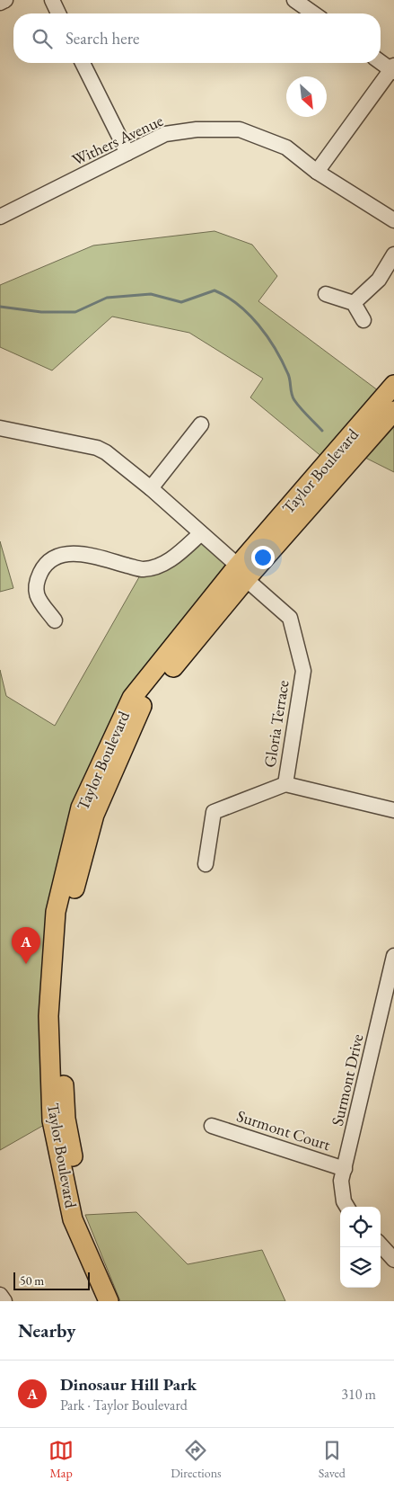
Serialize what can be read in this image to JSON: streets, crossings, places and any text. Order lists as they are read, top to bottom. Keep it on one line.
{"streets":{"main road":["Taylor Boulevard"],"street":["Withers Avenue","Gloria Terrace","Surmont Drive","Surmont Court"]},"crossings":[["Taylor Boulevard","Gloria Terrace"],["Surmont Drive","Surmont Court"]],"scale_bar":"50 m","north":"bottom right","page":{"search":"Search here","pins":"A","scale":"50 m","heading":"Nearby","list":[{"mark":"A","name":"Dinosaur Hill Park","note":"Park · Taylor Boulevard","value":"310 m"}],"nav":["Map","Directions","Saved"]}}
